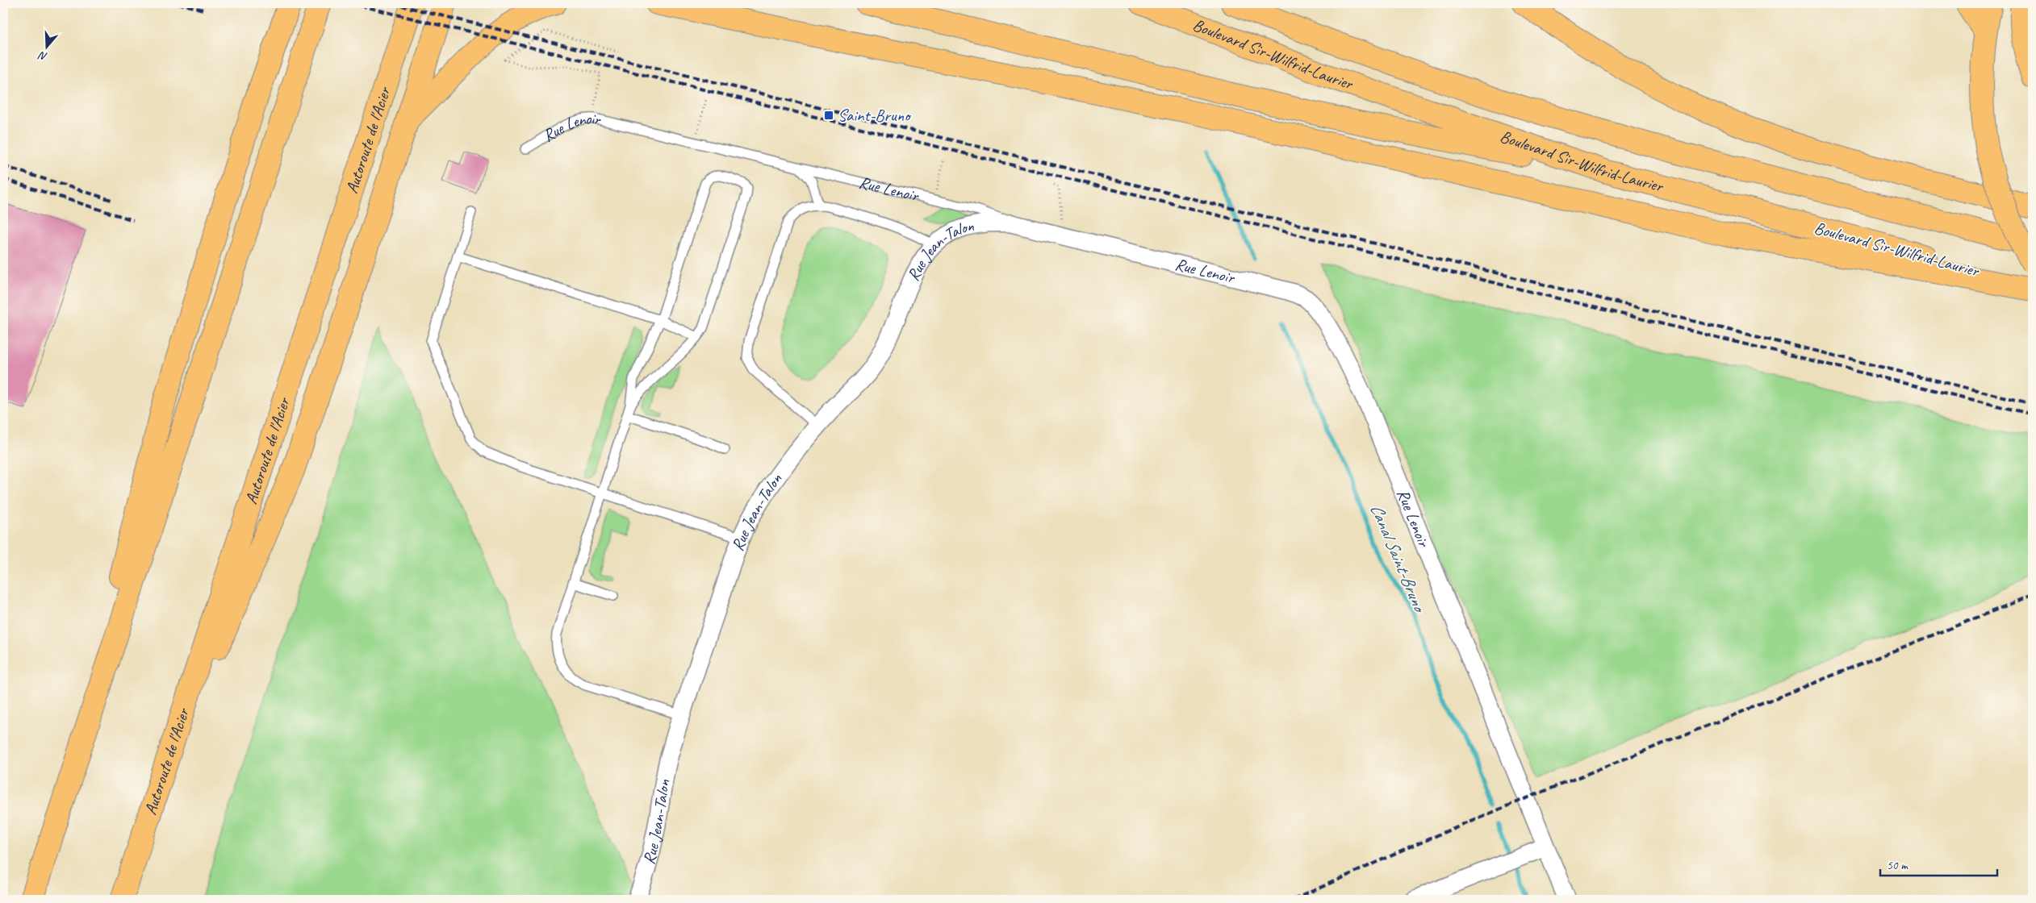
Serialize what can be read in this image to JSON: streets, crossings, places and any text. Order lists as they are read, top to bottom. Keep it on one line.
{"streets":{"highway":["Boulevard Sir-Wilfrid-Laurier","Autoroute de l'Acier"],"street":["Rue Lenoir","Rue Jean-Talon"]},"crossings":[["Rue Lenoir","Rue Jean-Talon"]],"water":["Canal Saint-Bruno"],"places":{"transit":["Saint-Bruno"]},"scale_bar":"50 m","north":"bottom"}
